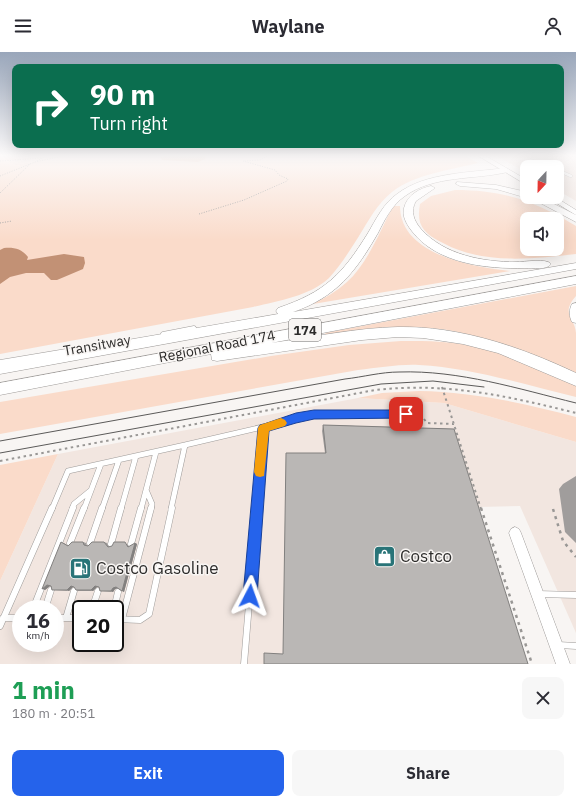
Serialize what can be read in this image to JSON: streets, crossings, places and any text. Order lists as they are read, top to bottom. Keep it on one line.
{"streets":{"highway":["174","Regional Road 174"],"lane":["Transitway"]},"places":{"shop":["Costco"],"fuel station":["Costco Gasoline"]},"north":"bottom","page":{"header":"Waylane","turn":["90 m","Turn right"],"speed":"16 km/h","limit":"20","heading":["1 min","180 m · 20:51"],"buttons":["Exit","Share"]}}
